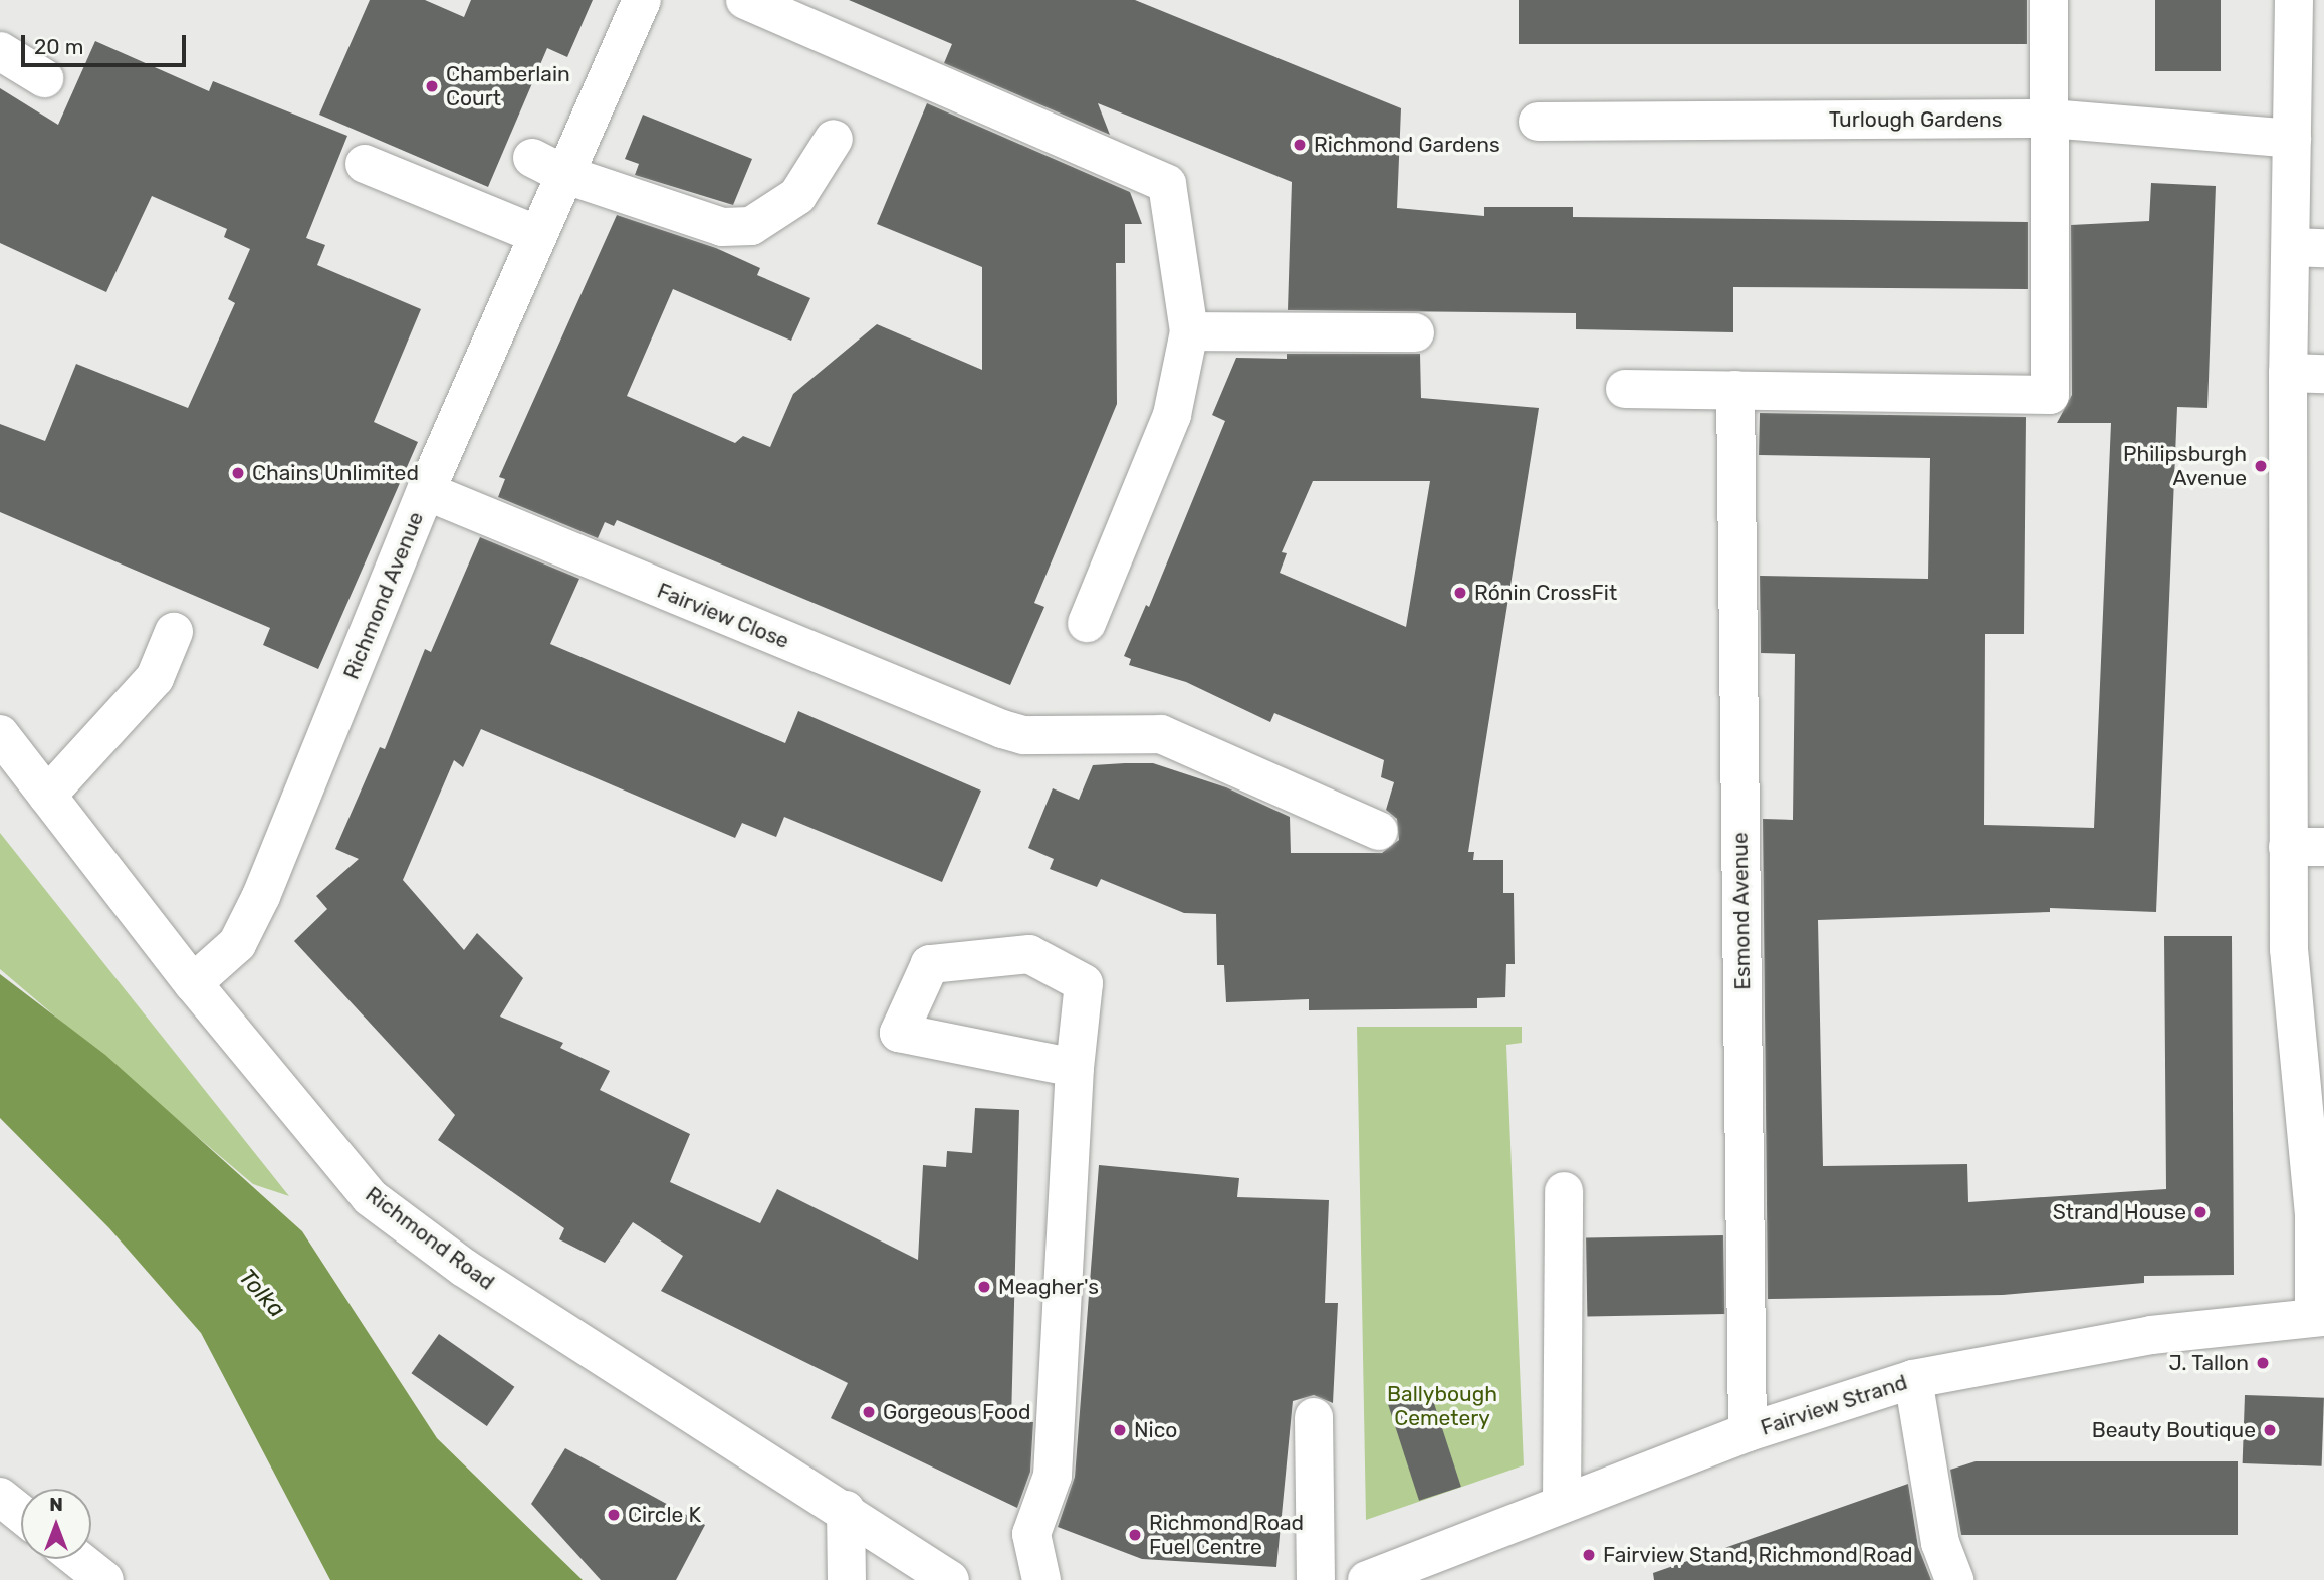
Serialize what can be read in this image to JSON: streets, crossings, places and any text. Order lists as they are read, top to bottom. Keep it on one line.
{"streets":{"street":["Turlough Gardens","Richmond Avenue","Fairview Close","Esmond Avenue","Richmond Road","Fairview Strand"]},"crossings":[["Richmond Avenue","Fairview Close"],["Richmond Avenue","Richmond Road"],["Esmond Avenue","Fairview Strand"]],"water":["Tolka"],"parks":["Ballybough Cemetery"],"places":["Chamberlain Court","Richmond Gardens","Philipsburgh Avenue","Chains Unlimited","Rónin CrossFit","Strand House","Meagher's","J. Tallon","Gorgeous Food","Nico","Beauty Boutique","Circle K","Richmond Road Fuel Centre","Fairview Stand, Richmond Road"],"scale_bar":"20 m","north":"top"}
